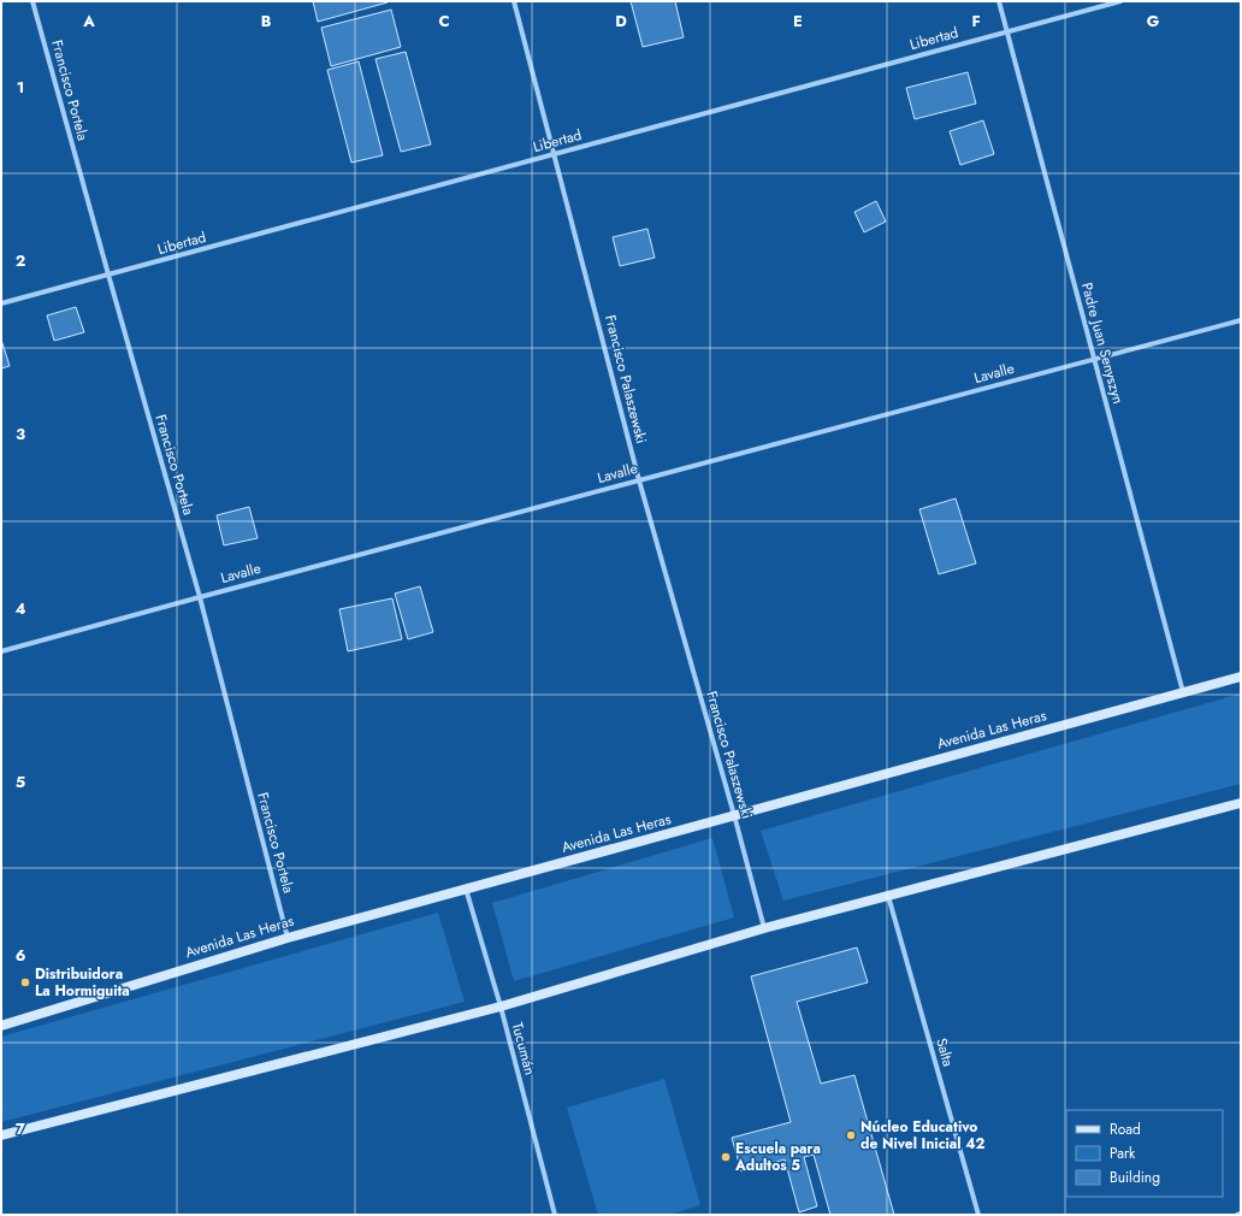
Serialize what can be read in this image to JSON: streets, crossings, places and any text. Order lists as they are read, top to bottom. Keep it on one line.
{"streets":{"main road":["Avenida Las Heras"],"street":["Libertad","Francisco Portela","Padre Juan Senyszyn","Lavalle","Francisco Palaszewski","Tucumán","Salta"]},"crossings":[["Libertad","Francisco Portela"],["Libertad","Padre Juan Senyszyn"],["Libertad","Francisco Palaszewski"],["Francisco Portela","Lavalle"],["Francisco Portela","Avenida Las Heras"],["Padre Juan Senyszyn","Lavalle"],["Padre Juan Senyszyn","Avenida Las Heras"],["Lavalle","Francisco Palaszewski"],["Francisco Palaszewski","Avenida Las Heras"],["Avenida Las Heras","Tucumán"]],"places":["Distribuidora La Hormiguita","Núcleo Educativo de Nivel Inicial 42","Escuela para Adultos 5"],"legend":["Road","Park","Building"],"grid":{"columns":["A","B","C","D","E","F","G"],"rows":["1","2","3","4","5","6","7"]}}
